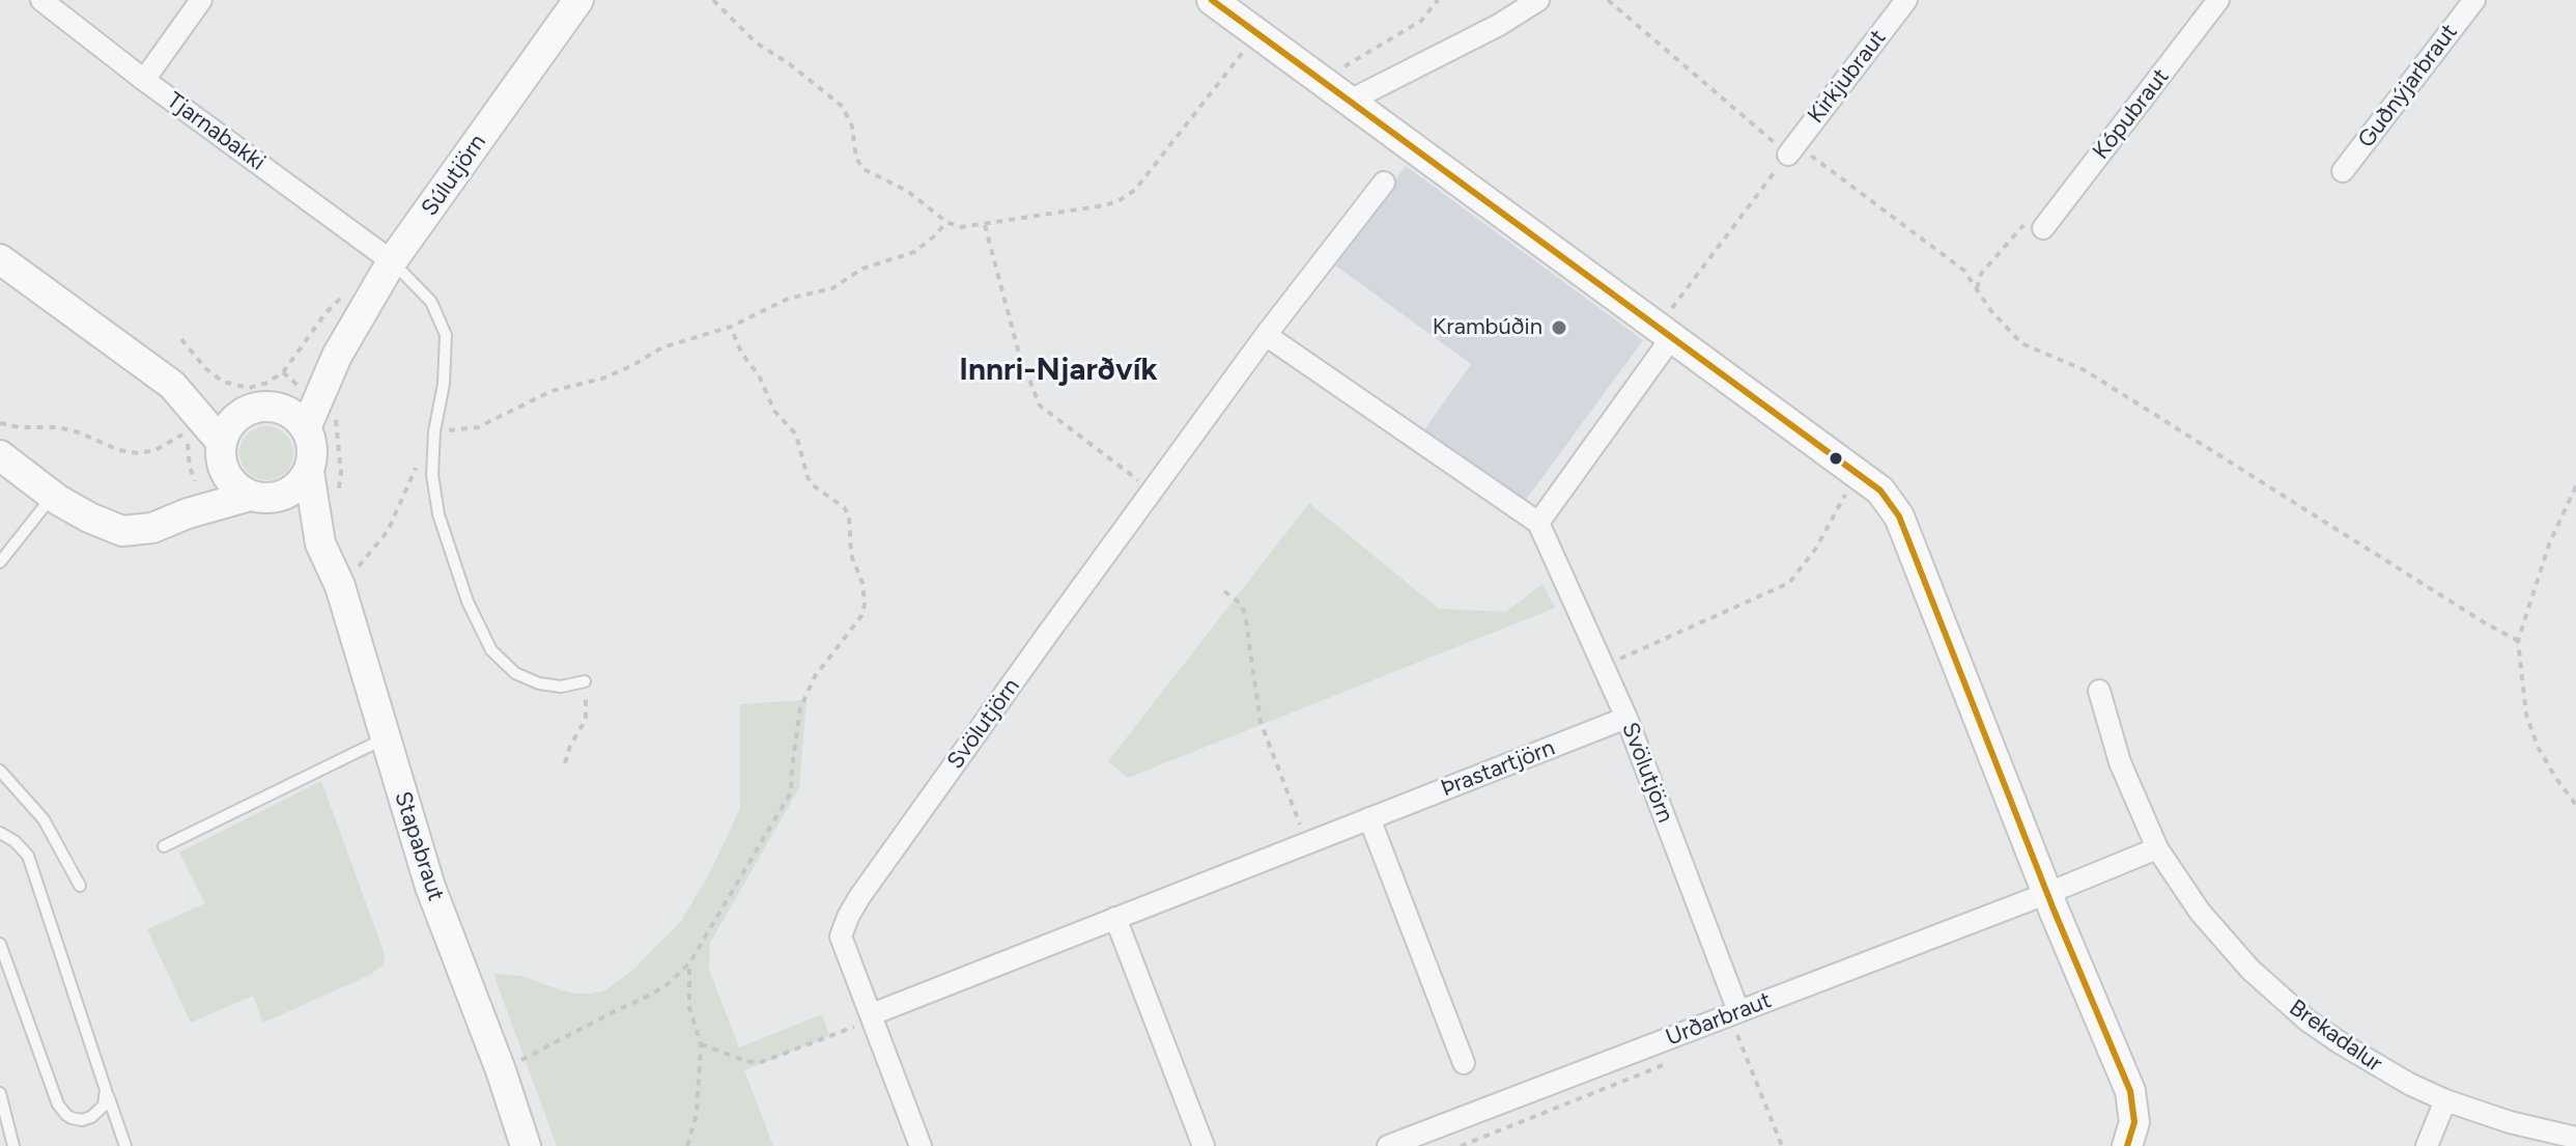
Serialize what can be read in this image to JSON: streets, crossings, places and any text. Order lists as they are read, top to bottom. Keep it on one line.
{"streets":{"street":["Kirkjubraut","Guðnýjarbraut","Kópubraut","Tjarnabakki","Súlutjörn","Svölutjörn","Þrastartjörn","Stapabraut","Urðarbraut","Brekadalur"]},"crossings":[["Tjarnabakki","Súlutjörn"],["Súlutjörn","Stapabraut"],["Svölutjörn","Þrastartjörn"],["Svölutjörn","Urðarbraut"]],"districts":["Innri-Njarðvík"],"places":["Krambúðin"]}
